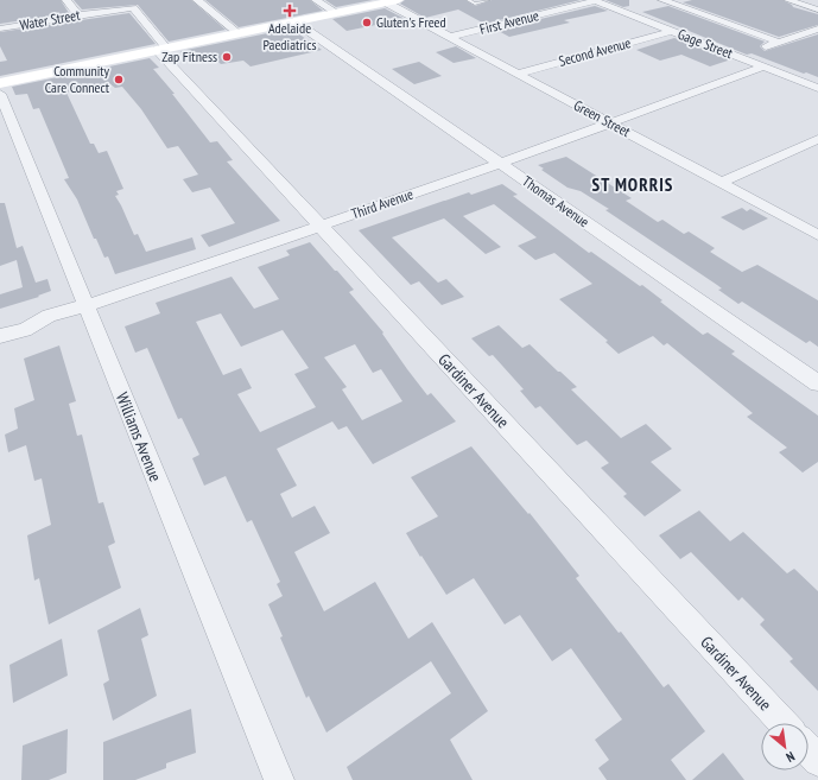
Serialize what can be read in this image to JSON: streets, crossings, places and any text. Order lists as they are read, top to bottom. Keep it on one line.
{"streets":{"street":["Water Street","First Avenue","Gage Street","Second Avenue","Green Street","Thomas Avenue","Third Avenue","Gardiner Avenue","Williams Avenue"]},"crossings":[["Water Street","Gardiner Avenue"],["First Avenue","Gage Street"],["First Avenue","Green Street"],["Gage Street","Second Avenue"],["Gage Street","Third Avenue"],["Second Avenue","Green Street"],["Green Street","Third Avenue"],["Thomas Avenue","Third Avenue"],["Third Avenue","Gardiner Avenue"],["Third Avenue","Williams Avenue"]],"districts":["ST MORRIS"],"places":{"health":["Adelaide Paediatrics"],"other":["Gluten's Freed","Zap Fitness","Community Care Connect"]},"north":"bottom right"}
